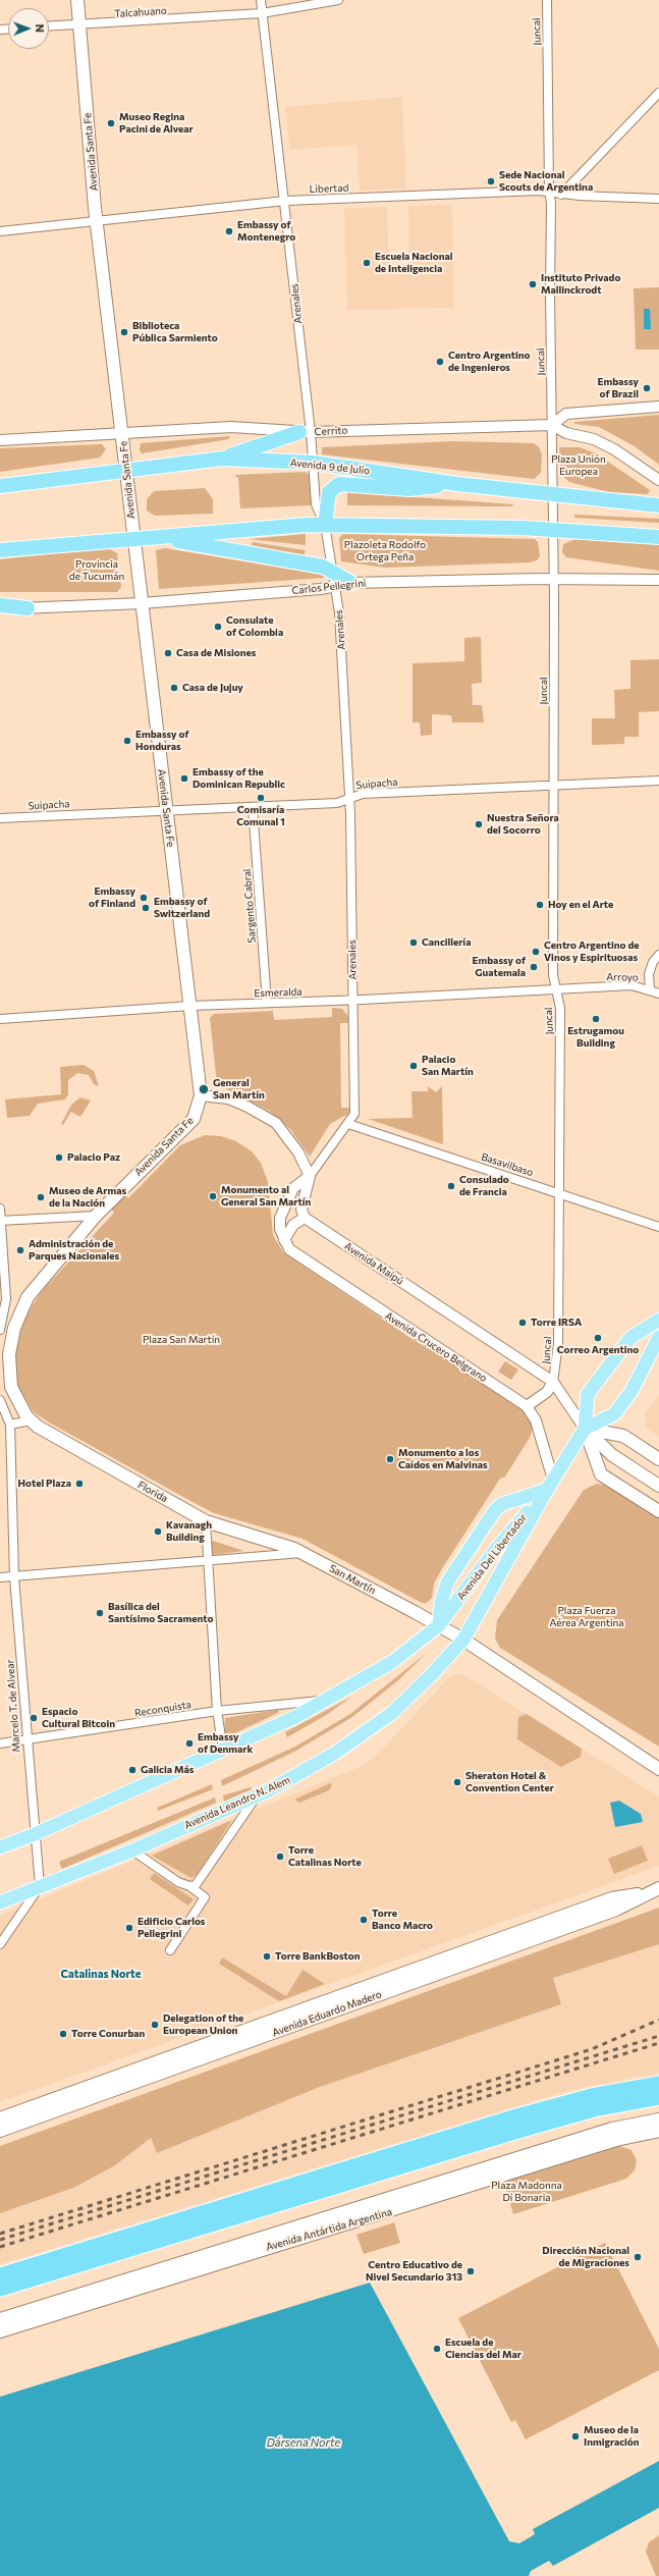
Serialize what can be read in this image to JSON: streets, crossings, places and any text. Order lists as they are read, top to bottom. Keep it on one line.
{"streets":{"highway":["Avenida 9 de Julio"],"main road":["Avenida Santa Fe","Florida","Avenida Del Libertador","San Martín","Avenida Leandro N. Alem","Avenida Eduardo Madero","Avenida Antártida Argentina"],"street":["Talcahuano","Juncal","Libertad","Arenales","Cerrito","Carlos Pellegrini","Suipacha","Sargento Cabral","Arroyo","Esmeralda","Basavilbaso","Avenida Maipú","Avenida Crucero Belgrano","Marcelo T. de Alvear","Reconquista"]},"crossings":[["Talcahuano","Avenida Santa Fe"],["Talcahuano","Arenales"],["Juncal","Libertad"],["Juncal","Cerrito"],["Juncal","Avenida 9 de Julio"],["Juncal","Carlos Pellegrini"],["Juncal","Suipacha"],["Juncal","Arroyo"],["Juncal","Esmeralda"],["Juncal","Basavilbaso"],["Juncal","Avenida Maipú"],["Avenida Santa Fe","Libertad"],["Avenida Santa Fe","Cerrito"],["Avenida Santa Fe","Avenida 9 de Julio"],["Avenida Santa Fe","Carlos Pellegrini"],["Avenida Santa Fe","Suipacha"],["Avenida Santa Fe","Esmeralda"],["Avenida Santa Fe","Florida"],["Libertad","Arenales"],["Arenales","Cerrito"],["Arenales","Avenida 9 de Julio"],["Arenales","Carlos Pellegrini"],["Arenales","Suipacha"],["Arenales","Esmeralda"],["Arenales","Basavilbaso"],["Arenales","Avenida Crucero Belgrano"],["Suipacha","Sargento Cabral"],["Sargento Cabral","Esmeralda"],["Arroyo","Esmeralda"],["Avenida Maipú","Avenida Del Libertador"],["Avenida Crucero Belgrano","Avenida Del Libertador"],["Florida","San Martín"],["Avenida Del Libertador","San Martín"],["Avenida Del Libertador","Avenida Leandro N. Alem"],["San Martín","Avenida Leandro N. Alem"],["Marcelo T. de Alvear","Reconquista"],["Marcelo T. de Alvear","Avenida Leandro N. Alem"]],"districts":["Catalinas Norte"],"water":["Dársena Norte"],"parks":["Plaza Unión Europea","Plazoleta Rodolfo Ortega Peña","Provincia de Tucumán","Plaza San Martín","Plaza Fuerza Aérea Argentina","Plaza Madonna Di Bonaria"],"places":["Museo Regina Pacini de Alvear","Sede Nacional Scouts de Argentina","Embassy of Montenegro","Escuela Nacional de Inteligencia","Instituto Privado Mallinckrodt","Biblioteca Pública Sarmiento","Centro Argentino de Ingenieros","Embassy of Brazil","Consulate of Colombia","Casa de Misiones","Casa de Jujuy","Embassy of Honduras","Embassy of the Dominican Republic","Comisaría Comunal 1","Nuestra Señora del Socorro","Embassy of Finland","Hoy en el Arte","Embassy of Switzerland","Cancillería","Centro Argentino de Vinos y Espirituosas","Embassy of Guatemala","Estrugamou Building","Palacio San Martín","General San Martín","Palacio Paz","Consulado de Francia","Monumento al General San Martín","Museo de Armas de la Nación","Administración de Parques Nacionales","Torre IRSA","Correo Argentino","Monumento a los Caídos en Malvinas","Hotel Plaza","Kavanagh Building","Basílica del Santísimo Sacramento","Espacio Cultural Bitcoin","Embassy of Denmark","Galicia Más","Sheraton Hotel & Convention Center","Torre Catalinas Norte","Torre Banco Macro","Edificio Carlos Pellegrini","Torre BankBoston","Delegation of the European Union","Torre Conurban","Dirección Nacional de Migraciones","Centro Educativo de Nivel Secundario 313","Escuela de Ciencias del Mar","Museo de la Inmigración"],"north":"right"}
